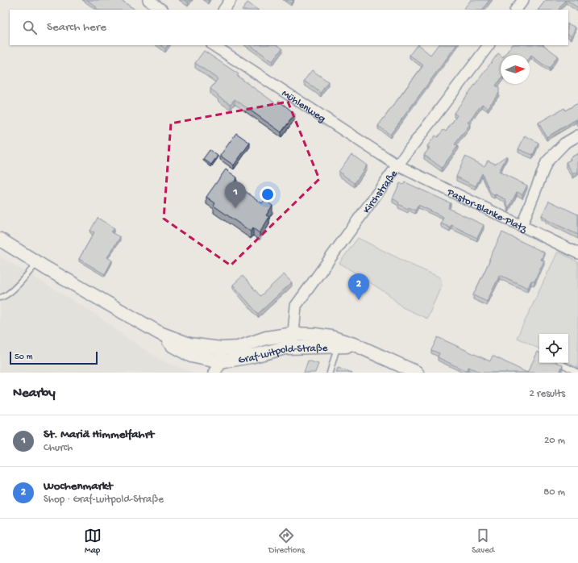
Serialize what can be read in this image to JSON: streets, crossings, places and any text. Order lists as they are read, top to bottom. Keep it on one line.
{"streets":{"street":["Mühlenweg","Kirchstraße","Pastor-Blanke-Platz","Graf-Luitpold-Straße"]},"crossings":[["Mühlenweg","Kirchstraße"],["Mühlenweg","Pastor-Blanke-Platz"],["Kirchstraße","Pastor-Blanke-Platz"],["Kirchstraße","Graf-Luitpold-Straße"]],"scale_bar":"50 m","north":"right","page":{"search":"Search here","pins":["1","2"],"scale":"50 m","heading":["Nearby","2 results"],"list":[{"mark":"1","name":"St. Mariä Himmelfahrt","note":"Church","value":"20 m"},{"mark":"2","name":"Wochenmarkt","note":"Shop · Graf-Luitpold-Straße","value":"80 m"}],"nav":["Map","Directions","Saved"]}}
